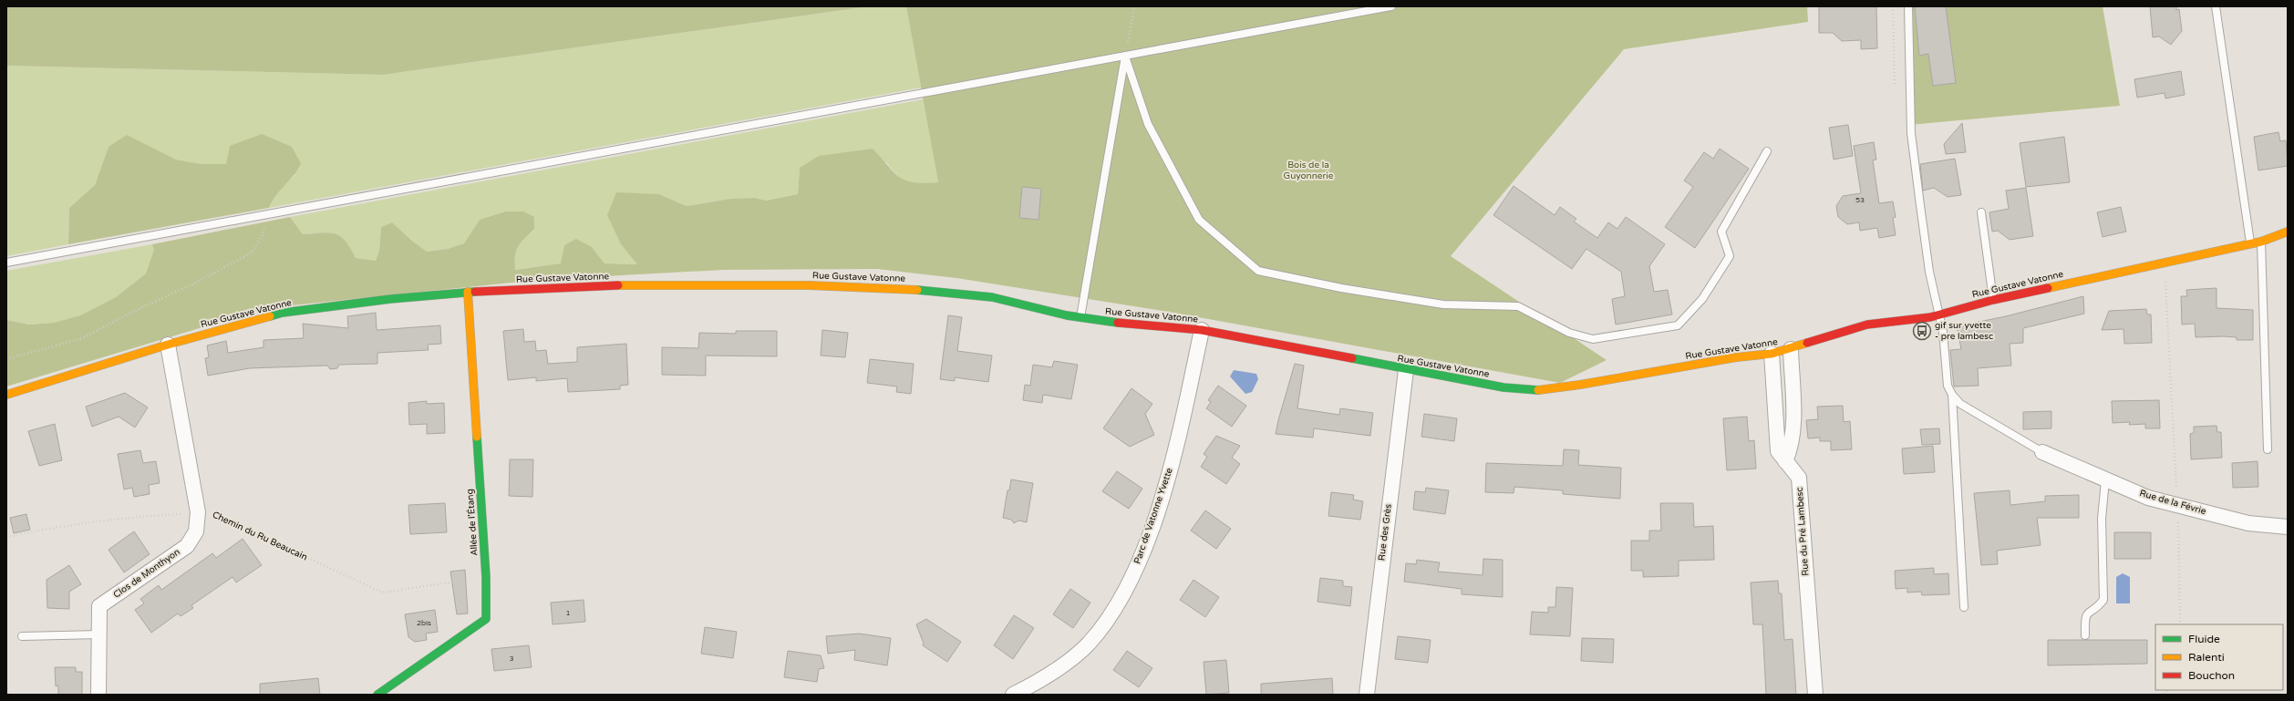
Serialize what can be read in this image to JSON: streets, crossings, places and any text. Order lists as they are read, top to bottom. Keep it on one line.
{"streets":{"street":["Rue Gustave Vatonne","Rue de la Févrie","Parc de Vatonne Yvette","Allée de l'Étang","Rue du Pré Lambesc","Rue des Grès","Clos de Monthyon"],"path":["Chemin du Ru Beaucain"]},"crossings":[["Rue Gustave Vatonne","Parc de Vatonne Yvette"],["Rue Gustave Vatonne","Allée de l'Étang"],["Rue Gustave Vatonne","Rue du Pré Lambesc"],["Rue Gustave Vatonne","Rue des Grès"],["Rue Gustave Vatonne","Clos de Monthyon"],["Allée de l'Étang","Chemin du Ru Beaucain"],["Chemin du Ru Beaucain","Clos de Monthyon"]],"parks":["Bois de la Guyonnerie"],"places":{"bus stop":["gif sur yvette - pre lambesc"]},"house_numbers":["53","1","2bis","3"],"legend":["Fluide","Ralenti","Bouchon"]}
